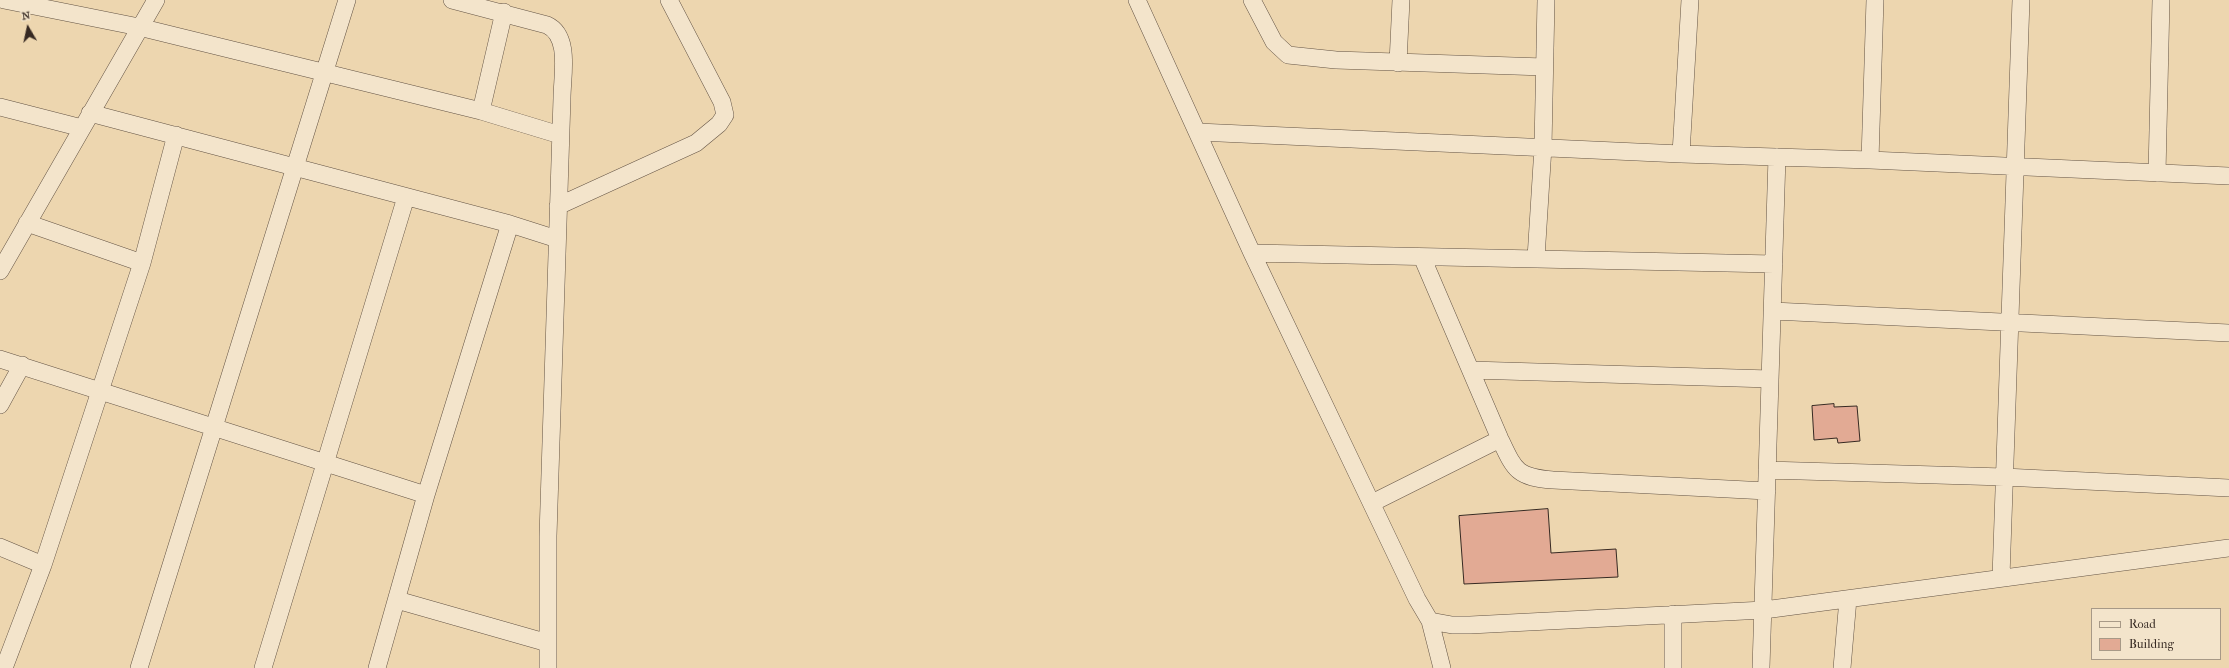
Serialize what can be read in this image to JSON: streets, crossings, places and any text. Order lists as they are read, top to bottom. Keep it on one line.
{"legend":["Road","Building"],"north":"top"}
